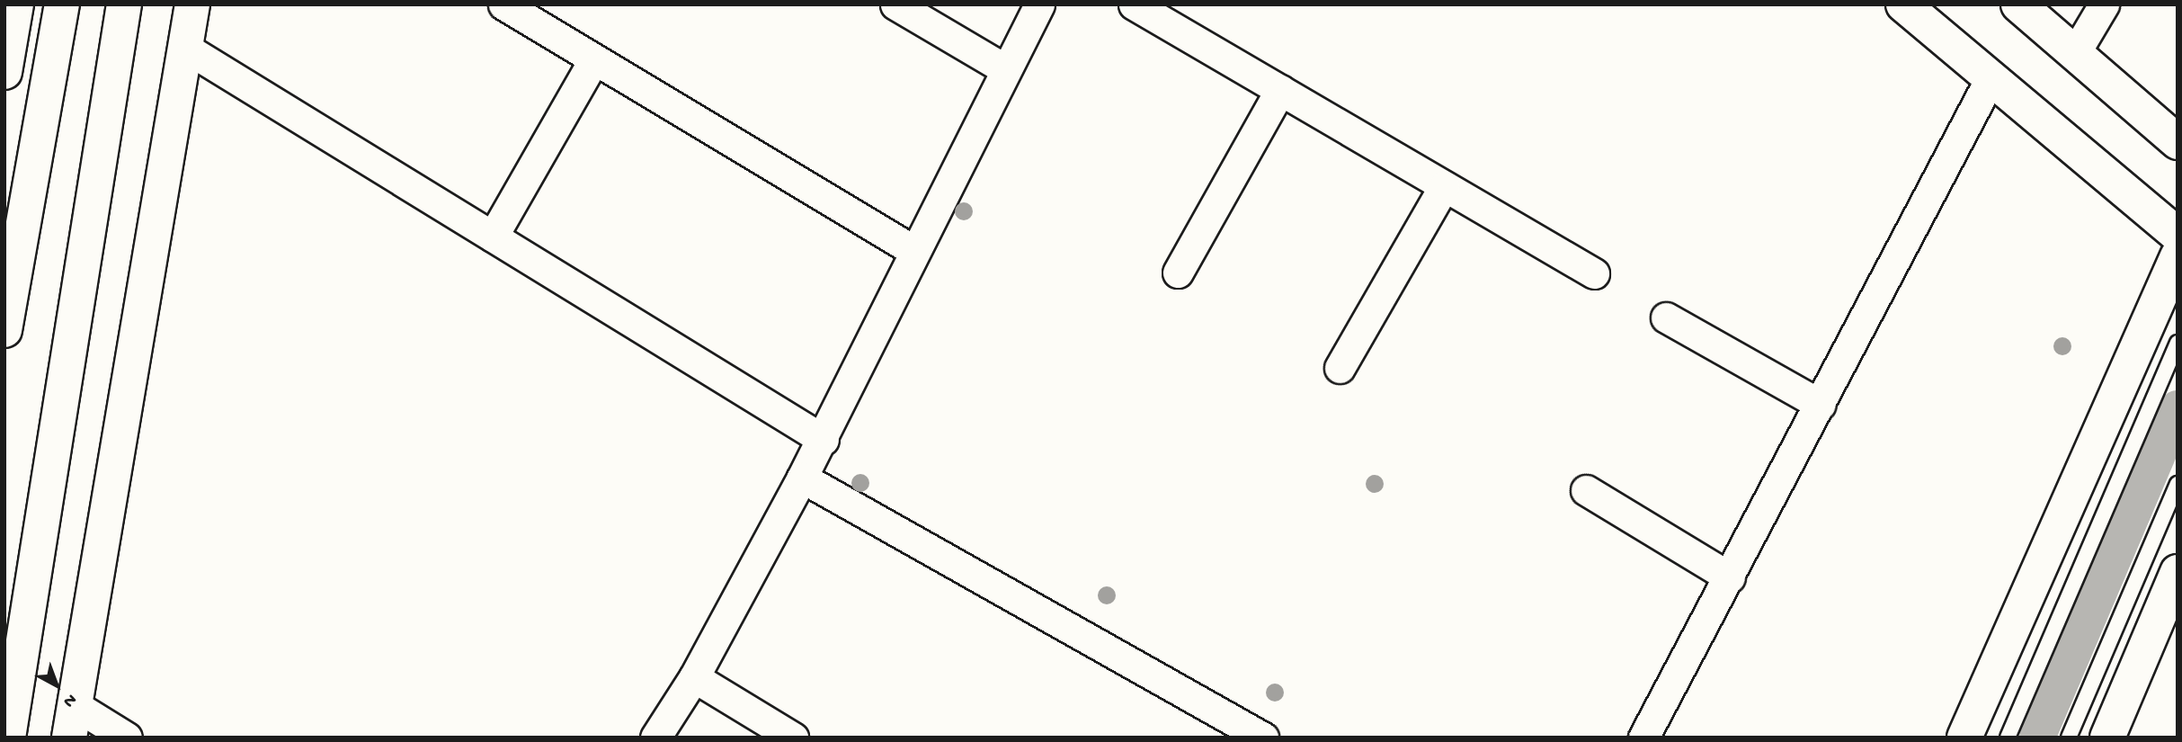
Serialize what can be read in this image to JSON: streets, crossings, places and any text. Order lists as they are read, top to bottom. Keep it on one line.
{"north":"bottom right"}
